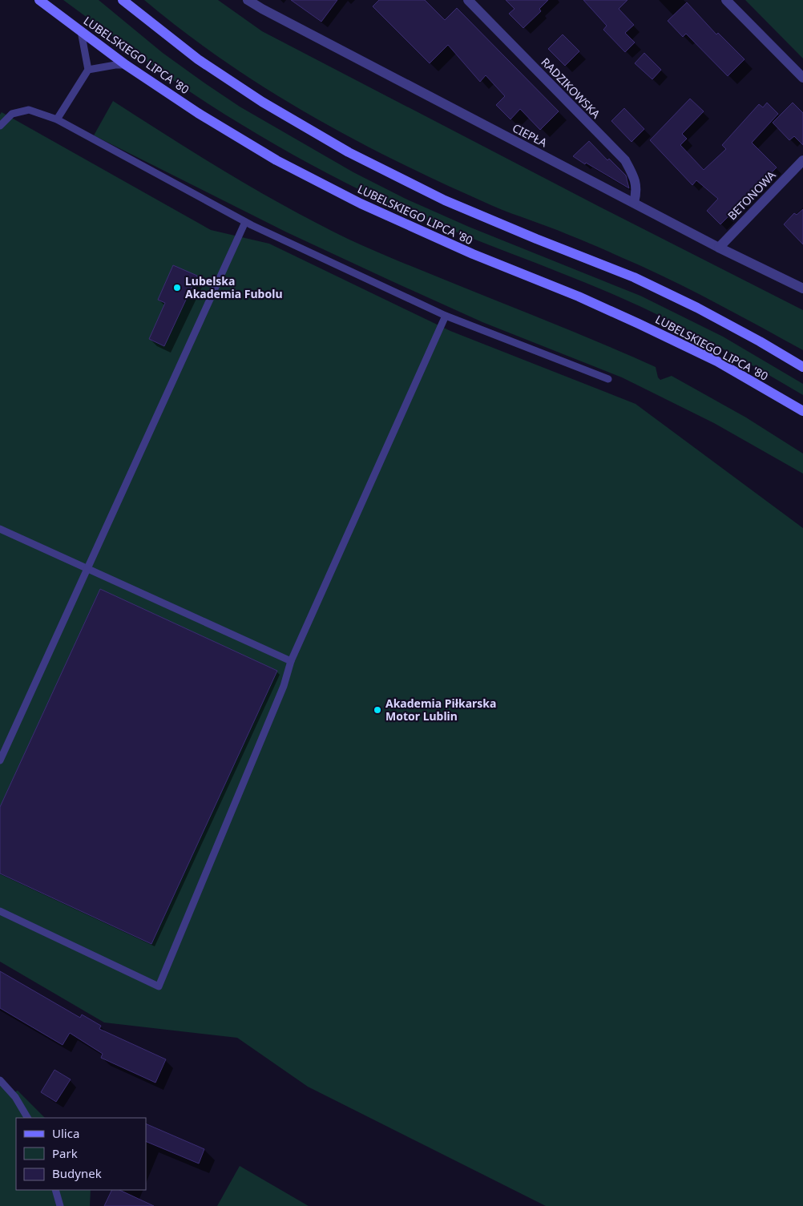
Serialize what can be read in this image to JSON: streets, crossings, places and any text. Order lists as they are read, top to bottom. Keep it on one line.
{"streets":{"main road":["LUBELSKIEGO LIPCA '80"],"street":["RADZIKOWSKA","CIEPŁA","BETONOWA"]},"crossings":[["RADZIKOWSKA","CIEPŁA"],["CIEPŁA","BETONOWA"]],"places":["Lubelska Akademia Fubolu","Akademia Piłkarska Motor Lublin"],"legend":["Ulica","Park","Budynek"]}
